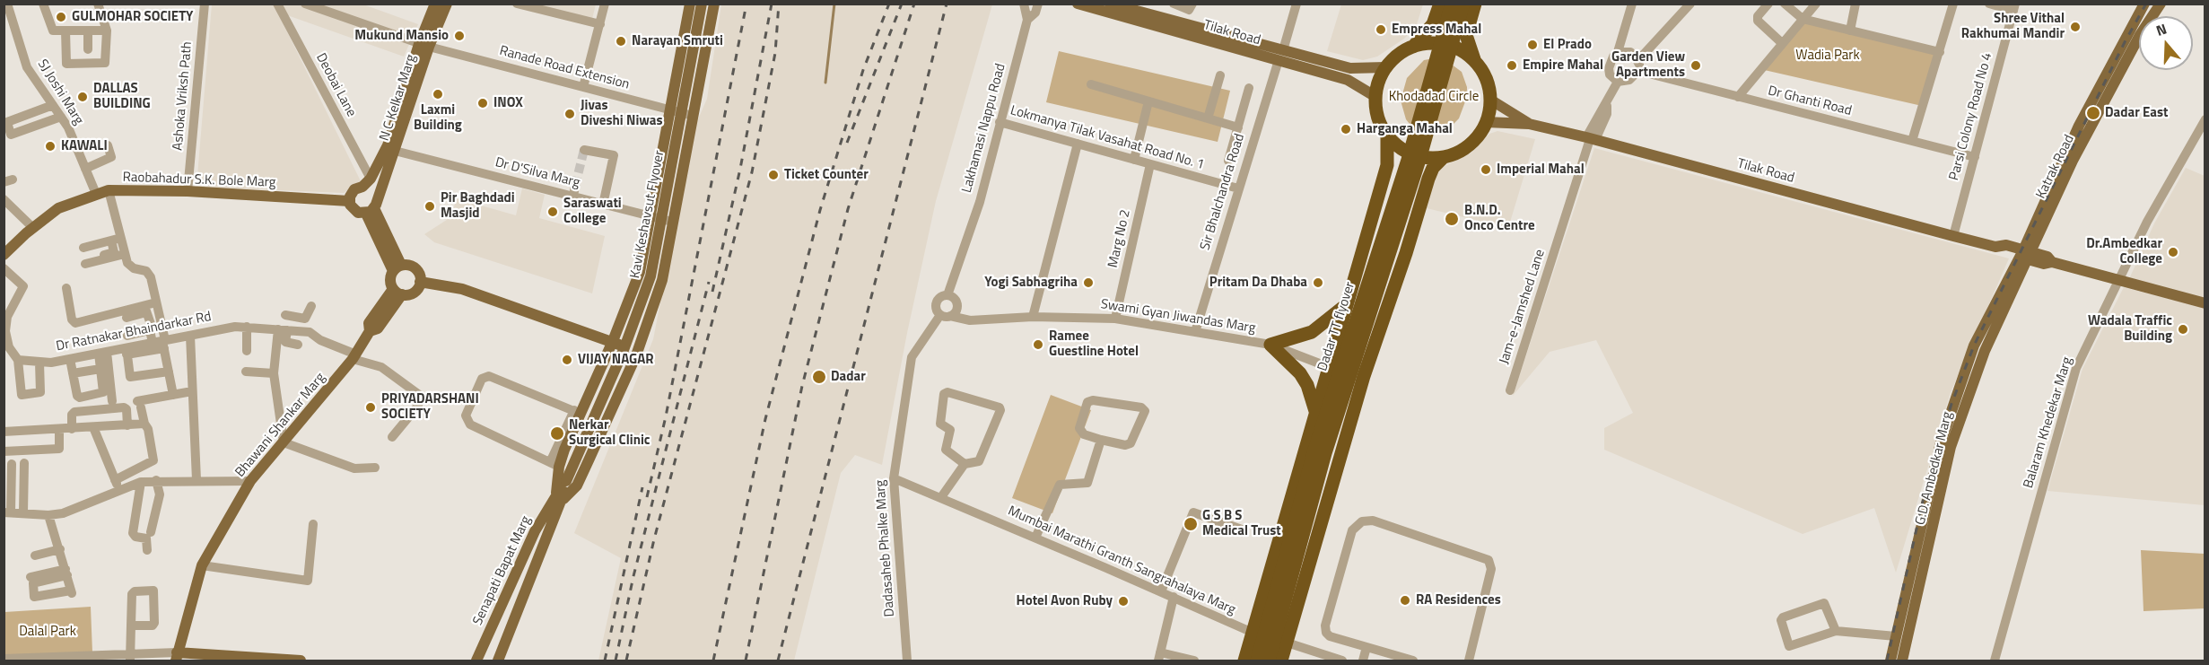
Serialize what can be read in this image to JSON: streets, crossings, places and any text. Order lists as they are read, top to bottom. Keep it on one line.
{"streets":{"highway":["Dadar TT flyover"],"main road":["Tilak Road","N C Kelkar Marg","Katrak Road","Raobahadur S.K. Bole Marg","Kavi Keshavsut Flyover","Bhawani Shankar Marg","G.D. Ambedkar Marg","Senapati Bapat Marg"],"street":["Ranade Road Extension","Deobai Lane","SJ Joshi Marg","Ashoka Vriksh Path","Dr Ghanti Road","Parsi Colony Road No 4","Lakhamasi Nappu Road","Lokmanya Tilak Vasahat Road No. 1","Dr D'Silva Marg","Sir Bhalchandra Road","Marg No 2","Jam-e-Jamshed Lane","Swami Gyan Jiwandas Marg","Dr Ratnakar Bhaindarkar Rd","Balaram Khedekar Marg","Dadasaheb Phalke Marg","Mumbai Marathi Granth Sangrahalaya Marg"]},"crossings":[["Tilak Road","Parsi Colony Road No 4"],["Tilak Road","Katrak Road"],["Tilak Road","Sir Bhalchandra Road"],["Tilak Road","Jam-e-Jamshed Lane"],["Tilak Road","Balaram Khedekar Marg"],["Tilak Road","G.D. Ambedkar Marg"],["Ranade Road Extension","N C Kelkar Marg"],["Deobai Lane","N C Kelkar Marg"],["SJ Joshi Marg","Raobahadur S.K. Bole Marg"],["Ashoka Vriksh Path","Raobahadur S.K. Bole Marg"],["N C Kelkar Marg","Dr D'Silva Marg"],["N C Kelkar Marg","Raobahadur S.K. Bole Marg"],["Dr Ghanti Road","Parsi Colony Road No 4"],["Dr Ghanti Road","Jam-e-Jamshed Lane"],["Lakhamasi Nappu Road","Lokmanya Tilak Vasahat Road No. 1"],["Lakhamasi Nappu Road","Swami Gyan Jiwandas Marg"],["Lakhamasi Nappu Road","Dadasaheb Phalke Marg"],["Lokmanya Tilak Vasahat Road No. 1","Sir Bhalchandra Road"],["Lokmanya Tilak Vasahat Road No. 1","Marg No 2"],["Katrak Road","G.D. Ambedkar Marg"],["Sir Bhalchandra Road","Swami Gyan Jiwandas Marg"],["Kavi Keshavsut Flyover","Senapati Bapat Marg"],["Marg No 2","Swami Gyan Jiwandas Marg"],["Swami Gyan Jiwandas Marg","Dadasaheb Phalke Marg"],["Dr Ratnakar Bhaindarkar Rd","Bhawani Shankar Marg"],["Dadasaheb Phalke Marg","Mumbai Marathi Granth Sangrahalaya Marg"]],"parks":["Wadia Park","Khodadad Circle","Dalal Park"],"places":["GULMOHAR SOCIETY","Shree Vithal Rakhumai Mandir","Empress Mahal","Mukund Mansio","Narayan Smruti","El Prado","Empire Mahal","Garden View Apartments","Laxmi Building","DALLAS BUILDING","INOX","Dadar East","Jivas Diveshi Niwas","Harganga Mahal","KAWALI","Imperial Mahal","Ticket Counter","Pir Baghdadi Masjid","Saraswati College","B.N.D. Onco Centre","Dr.Ambedkar College","Yogi Sabhagriha","Pritam Da Dhaba","Wadala Traffic Building","Ramee Guestline Hotel","VIJAY NAGAR","Dadar","PRIYADARSHANI SOCIETY","Nerkar Surgical Clinic","G S B S Medical Trust","RA Residences","Hotel Avon Ruby"],"north":"top"}
